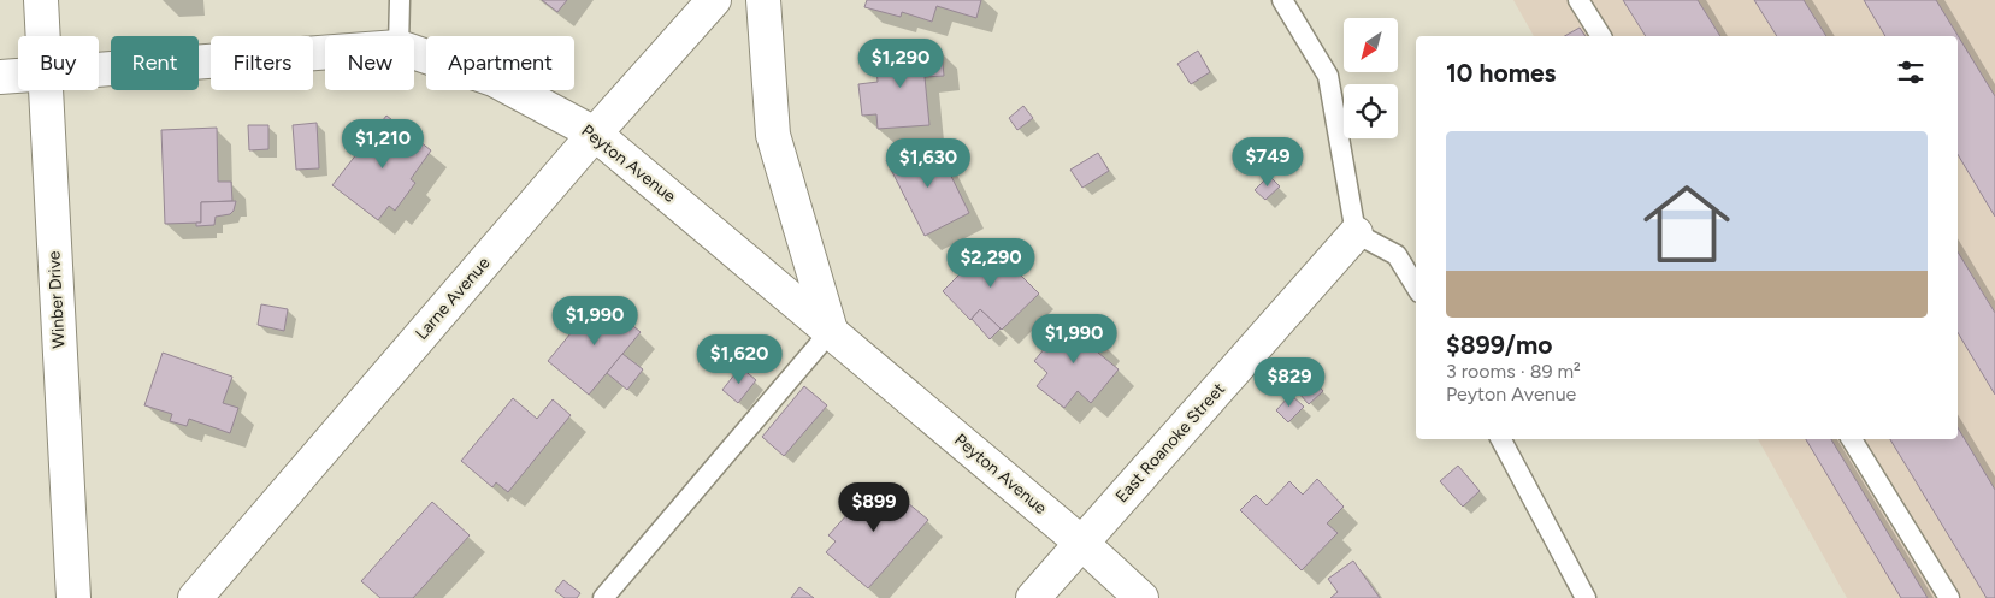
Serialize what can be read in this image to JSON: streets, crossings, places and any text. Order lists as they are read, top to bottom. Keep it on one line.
{"streets":{"street":["Peyton Avenue","Larne Avenue","Winber Drive","East Roanoke Street"]},"crossings":[["Peyton Avenue","Larne Avenue"],["Peyton Avenue","East Roanoke Street"]],"north":"bottom left","page":{"chip":["Buy","Rent","Filters","New","Apartment"],"heading":"10 homes","price":["$1,290","$1,210","$749","$1,630","$2,290","$1,990","$1,990","$1,620","$829","$899"],"list":[{"name":"$899/mo","note":"3 rooms · 89 m² · Peyton Avenue"}]}}
